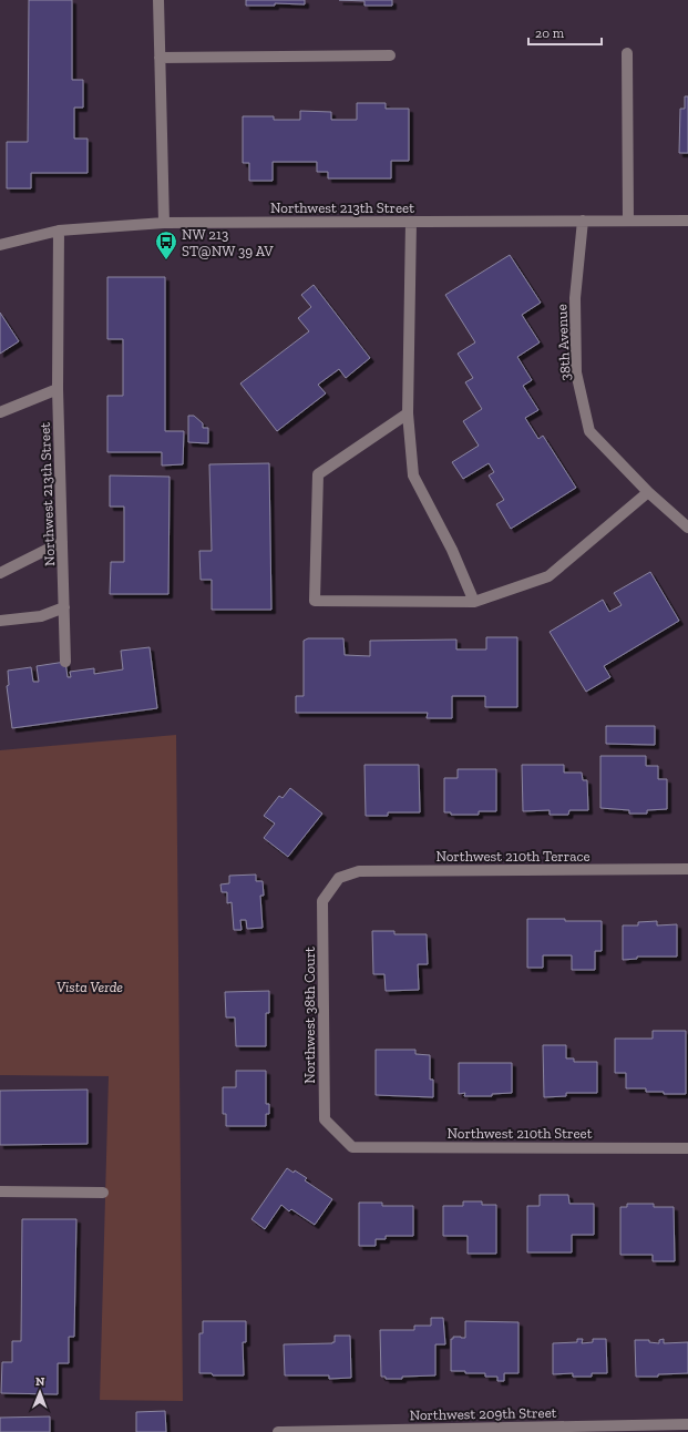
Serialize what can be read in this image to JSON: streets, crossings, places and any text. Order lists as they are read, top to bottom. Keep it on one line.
{"streets":{"street":["Northwest 213th Street","38th Avenue","Northwest 210th Terrace","Northwest 38th Court","Northwest 210th Street","Northwest 209th Street"]},"crossings":[["Northwest 213th Street","38th Avenue"],["Northwest 210th Terrace","Northwest 38th Court"],["Northwest 38th Court","Northwest 210th Street"]],"parks":["Vista Verde"],"places":{"bus stop":["NW 213 ST@NW 39 AV"]},"scale_bar":"20 m","north":"top"}
